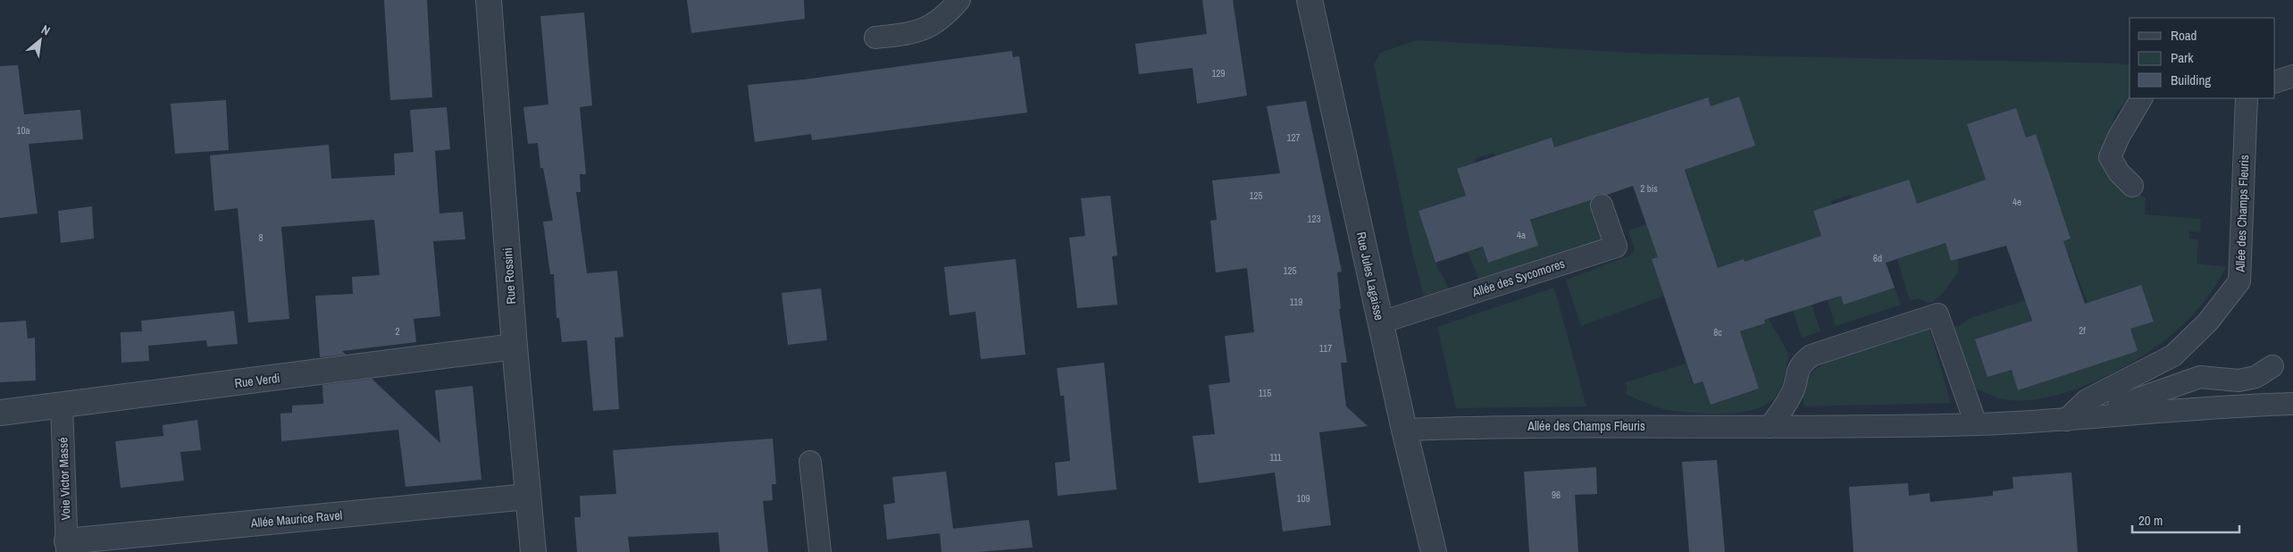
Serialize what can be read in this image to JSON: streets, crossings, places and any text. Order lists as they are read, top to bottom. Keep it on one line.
{"streets":{"street":["Rue Rossini","Rue Jules Lagaisse","Rue Verdi","Allée Maurice Ravel"],"lane":["Allée des Champs Fleuris","Allée des Sycomores","Voie Victor Massé"]},"crossings":[["Allée des Champs Fleuris","Rue Jules Lagaisse"],["Rue Rossini","Rue Verdi"],["Rue Rossini","Allée Maurice Ravel"],["Rue Jules Lagaisse","Allée des Sycomores"],["Rue Verdi","Voie Victor Massé"],["Voie Victor Massé","Allée Maurice Ravel"]],"house_numbers":["129","10a","127","2 bis","125","4e","123","4a","8","6d","125","119","2f","2","8c","117","115","111","96","109"],"legend":["Road","Park","Building"],"scale_bar":"20 m","north":"top right"}
